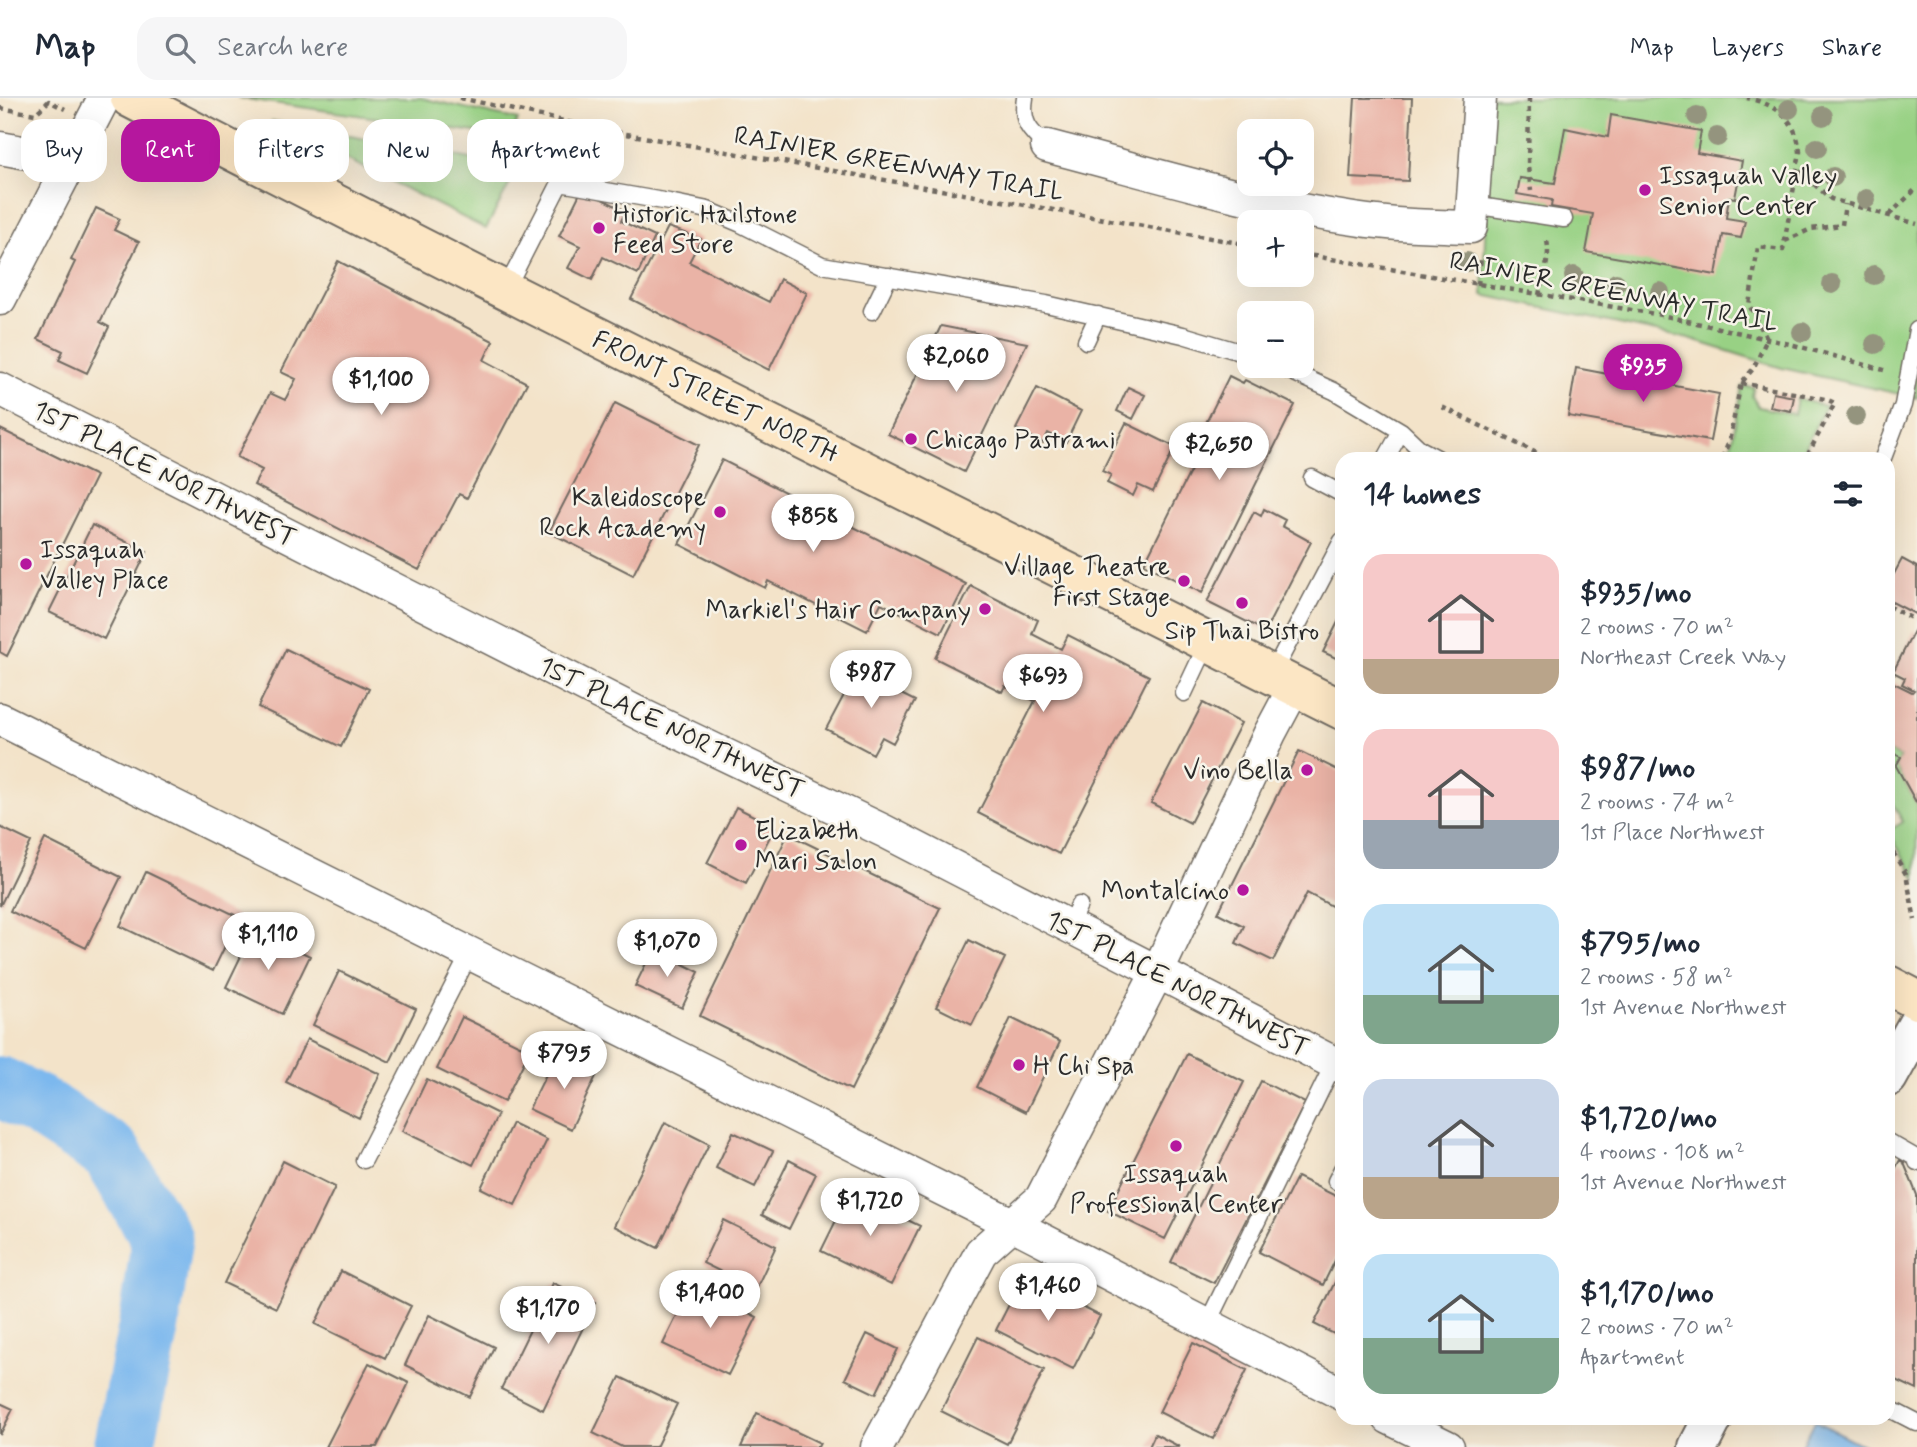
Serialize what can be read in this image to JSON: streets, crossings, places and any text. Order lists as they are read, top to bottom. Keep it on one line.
{"streets":{"main road":["FRONT STREET NORTH"],"street":["1ST PLACE NORTHWEST"],"path":["RAINIER GREENWAY TRAIL"]},"places":["Issaquah Valley Senior Center","Historic Hailstone Feed Store","Chicago Pastrami","Kaleidoscope Rock Academy","Issaquah Valley Place","Village Theatre First Stage","Sip Thai Bistro","Markiel's Hair Company","Vino Bella","Elizabeth Mari Salon","Montalcino","H Chi Spa","Issaquah Professional Center"],"page":{"header":"Map","search":"Search here","nav":["Map","Layers","Share"],"map_buttons":["+","−"],"chip":["Buy","Rent","Filters","New","Apartment"],"price":["$2,060","$935","$1,100","$2,650","$858","$987","$693","$1,110","$1,070","$795","$1,720","$1,460","$1,400","$1,170"],"heading":"14 homes","list":[{"name":"$935/mo","note":"2 rooms · 70 m² · Northeast Creek Way"},{"name":"$987/mo","note":"2 rooms · 74 m² · 1st Place Northwest"},{"name":"$795/mo","note":"2 rooms · 58 m² · 1st Avenue Northwest"},{"name":"$1,720/mo","note":"4 rooms · 108 m² · 1st Avenue Northwest"},{"name":"$1,170/mo","note":"2 rooms · 70 m² · Apartment"}]}}
